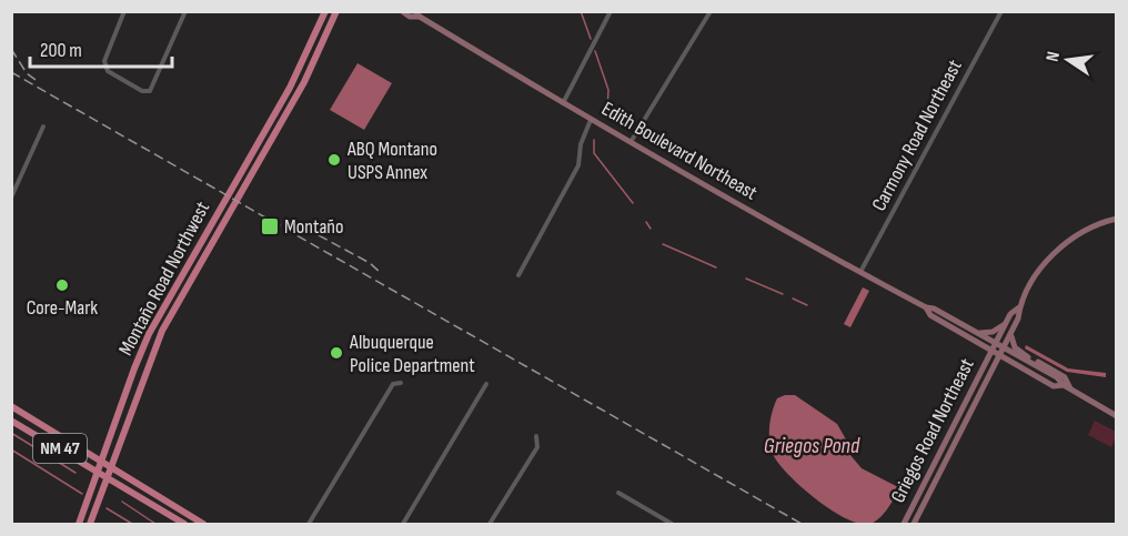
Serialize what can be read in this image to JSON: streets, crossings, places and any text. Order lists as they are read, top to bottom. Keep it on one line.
{"streets":{"main road":["Montaño Road Northwest","NM 47"],"street":["Carmony Road Northeast","Edith Boulevard Northeast","Griegos Road Northeast"]},"crossings":[["Carmony Road Northeast","Edith Boulevard Northeast"],["Edith Boulevard Northeast","Griegos Road Northeast"],["Montaño Road Northwest","NM 47"]],"water":["Griegos Pond"],"places":{"other":["ABQ Montano USPS Annex","Core-Mark","Albuquerque Police Department"],"transit":["Montaño"]},"scale_bar":"200 m","north":"left"}
